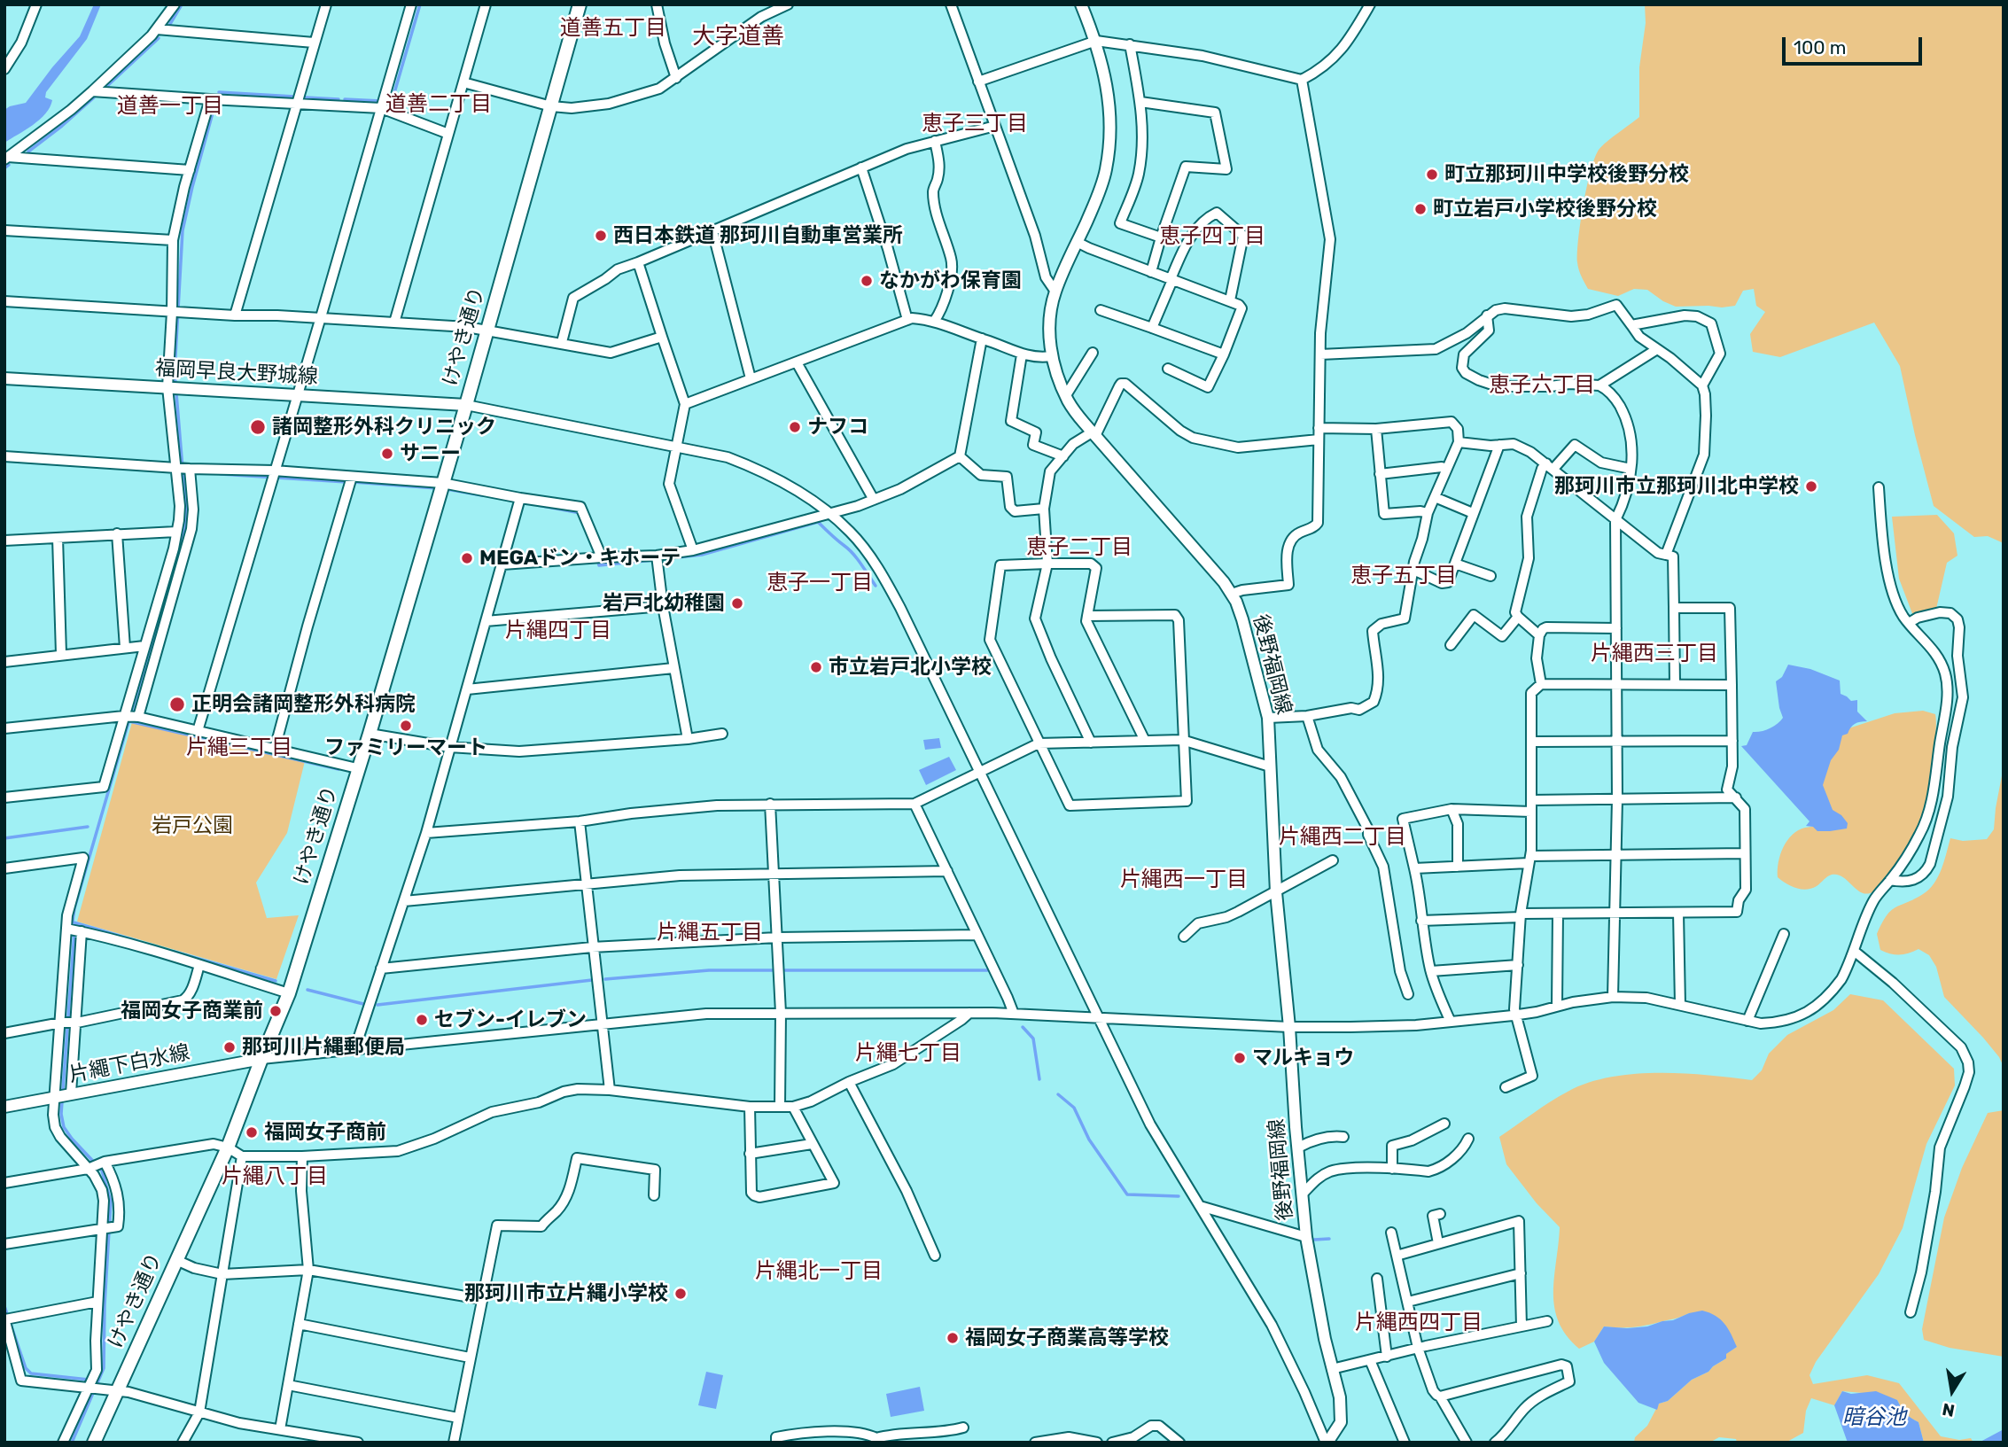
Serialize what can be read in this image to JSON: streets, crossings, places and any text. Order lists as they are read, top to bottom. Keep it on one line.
{"streets":{"highway":["けやき通り"],"main road":["福岡早良大野城線","後野福岡線","片繩下白水線"]},"crossings":[["けやき通り","福岡早良大野城線"],["けやき通り","片繩下白水線"]],"districts":["道善五丁目","大字道善","道善二丁目","道善一丁目","恵子三丁目","恵子四丁目","恵子六丁目","恵子二丁目","恵子五丁目","恵子一丁目","片縄四丁目","片縄西三丁目","片縄三丁目","片縄西二丁目","片縄西一丁目","片縄五丁目","片縄七丁目","片縄八丁目","片縄北一丁目","片縄西四丁目"],"water":["暗谷池"],"parks":["岩戸公園"],"places":["町立那珂川中学校後野分校","町立岩戸小学校後野分校","西日本鉄道 那珂川自動車営業所","なかがわ保育園","諸岡整形外科クリニック","ナフコ","サニー","那珂川市立那珂川北中学校","MEGAドン・キホーテ","岩戸北幼稚園","市立岩戸北小学校","正明会諸岡整形外科病院","ファミリーマート","福岡女子商業前","セブン-イレブン","那珂川片縄郵便局","マルキョウ","福岡女子商前","那珂川市立片縄小学校","福岡女子商業高等学校"],"scale_bar":"100 m","north":"bottom"}
